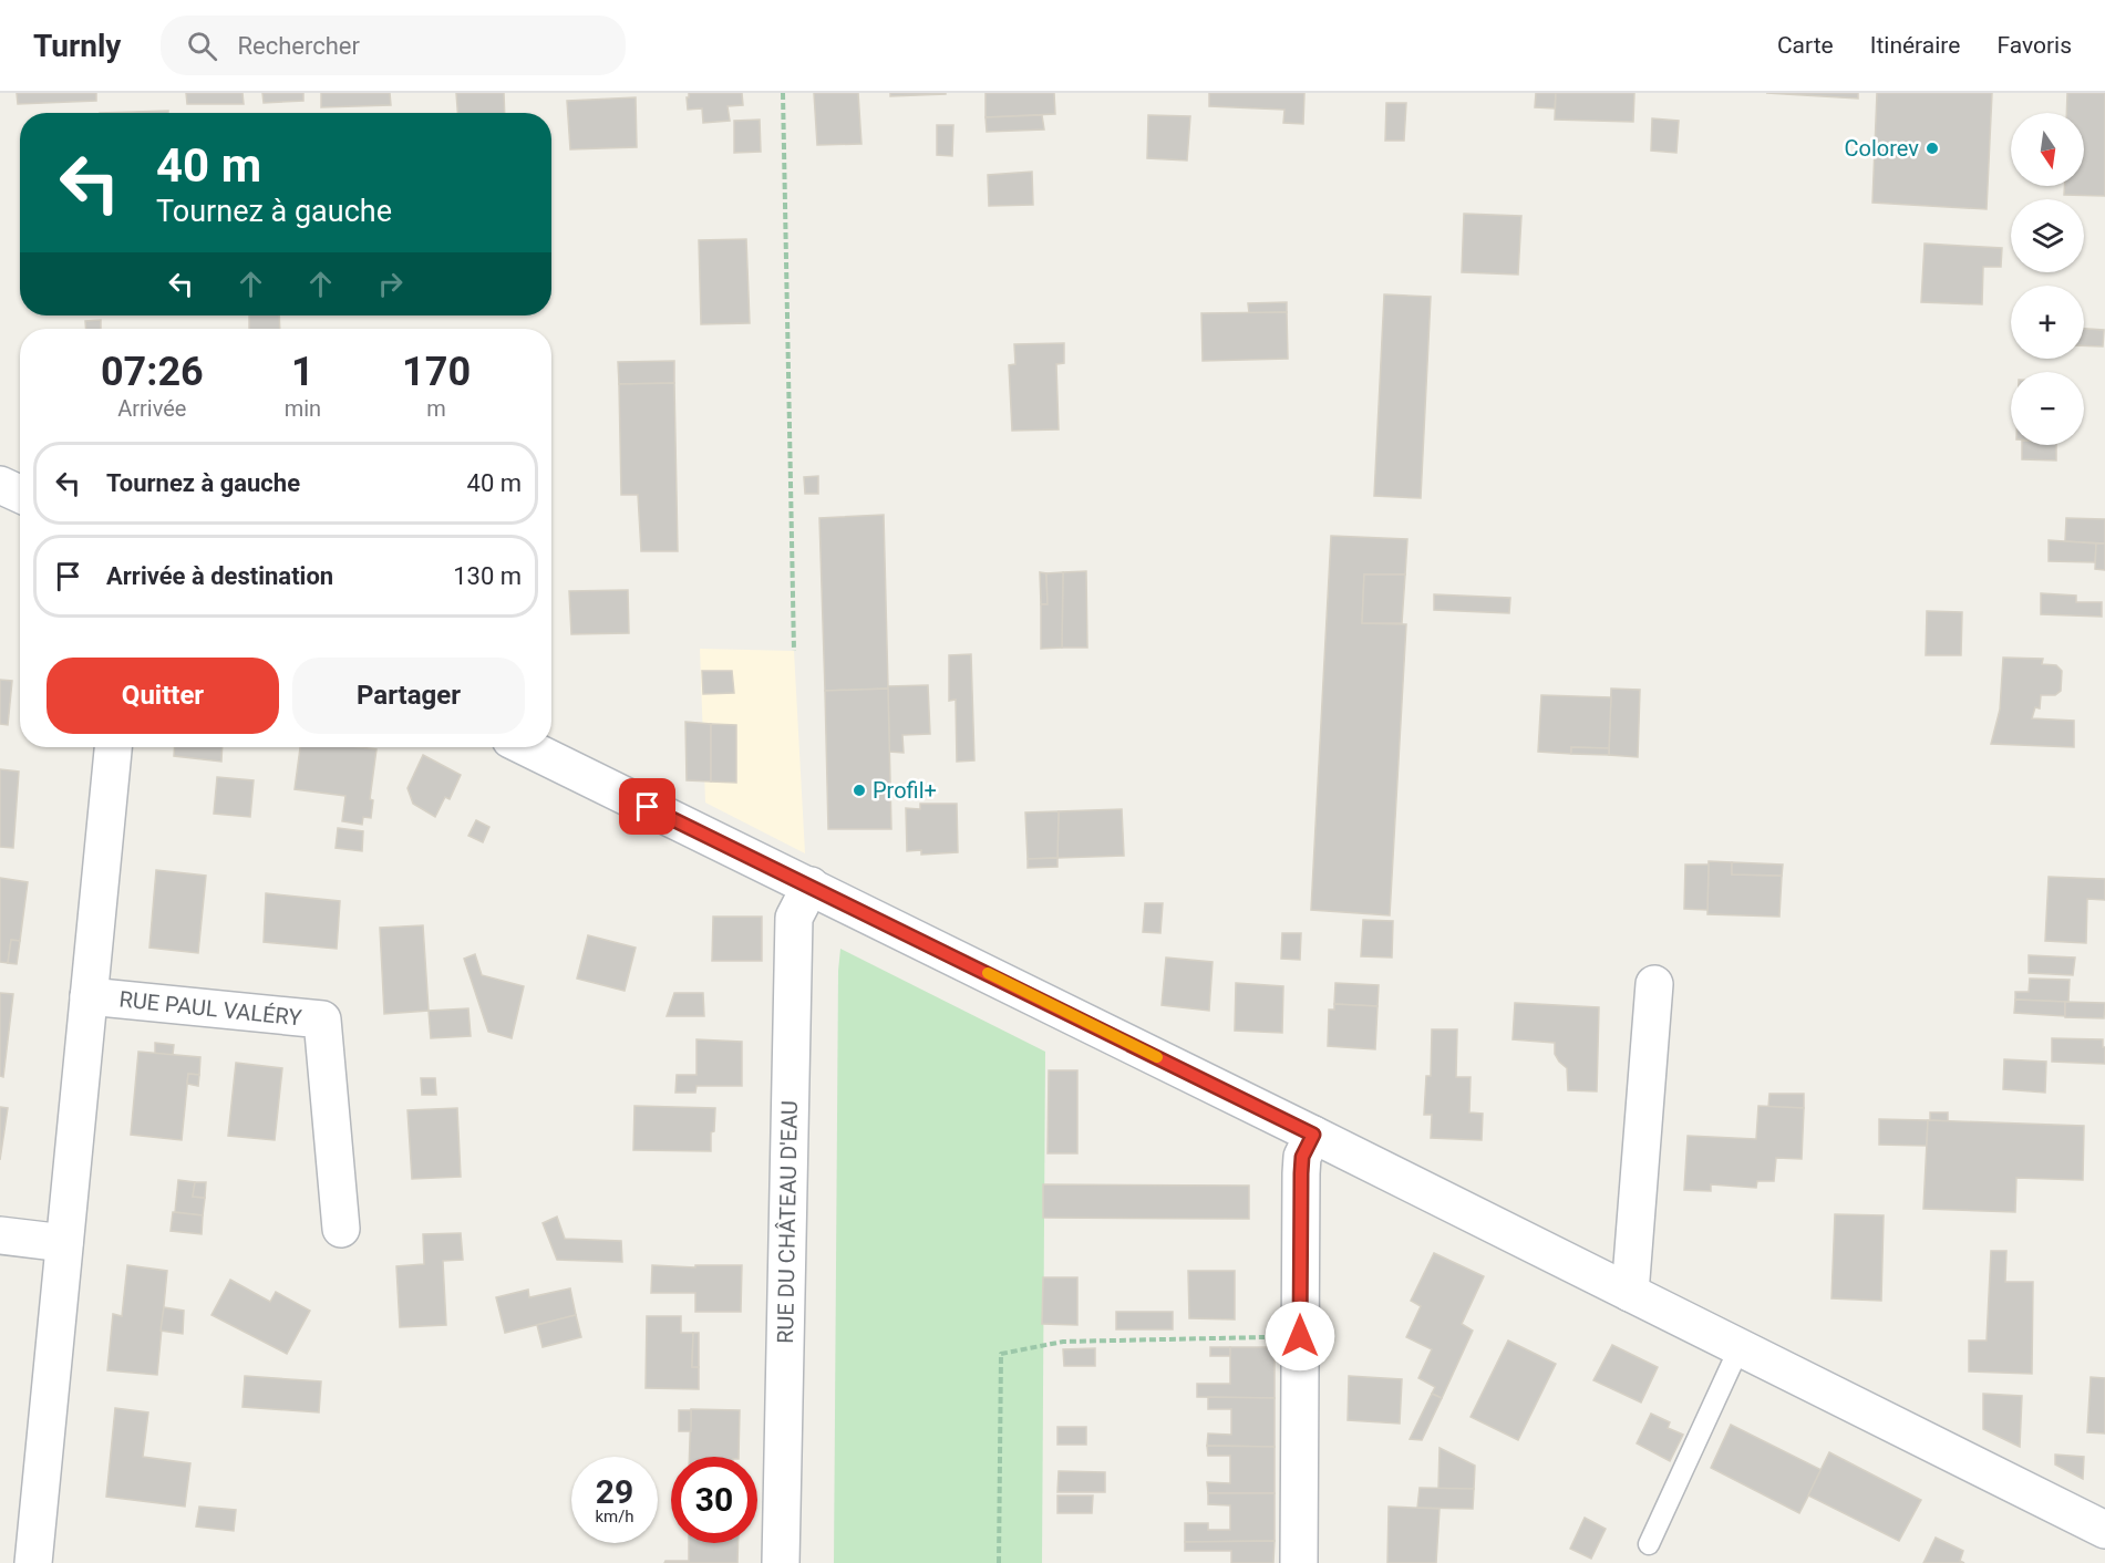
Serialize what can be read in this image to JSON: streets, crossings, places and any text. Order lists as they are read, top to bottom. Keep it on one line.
{"streets":{"street":["RUE PAUL VALÉRY","RUE DU CHÂTEAU D'EAU"]},"places":["Colorev","Profil+"],"north":"bottom","page":{"header":"Turnly","search":"Rechercher","nav":["Carte","Itinéraire","Favoris"],"map_buttons":["+","−"],"turn":["40 m","Tournez à gauche"],"eta":["07:26","Arrivée","1","min","170","m"],"list":[{"name":"Tournez à gauche","value":"40 m"},{"name":"Arrivée à destination","value":"130 m"}],"buttons":["Quitter","Partager"],"speed":"29 km/h","limit":"30"}}
